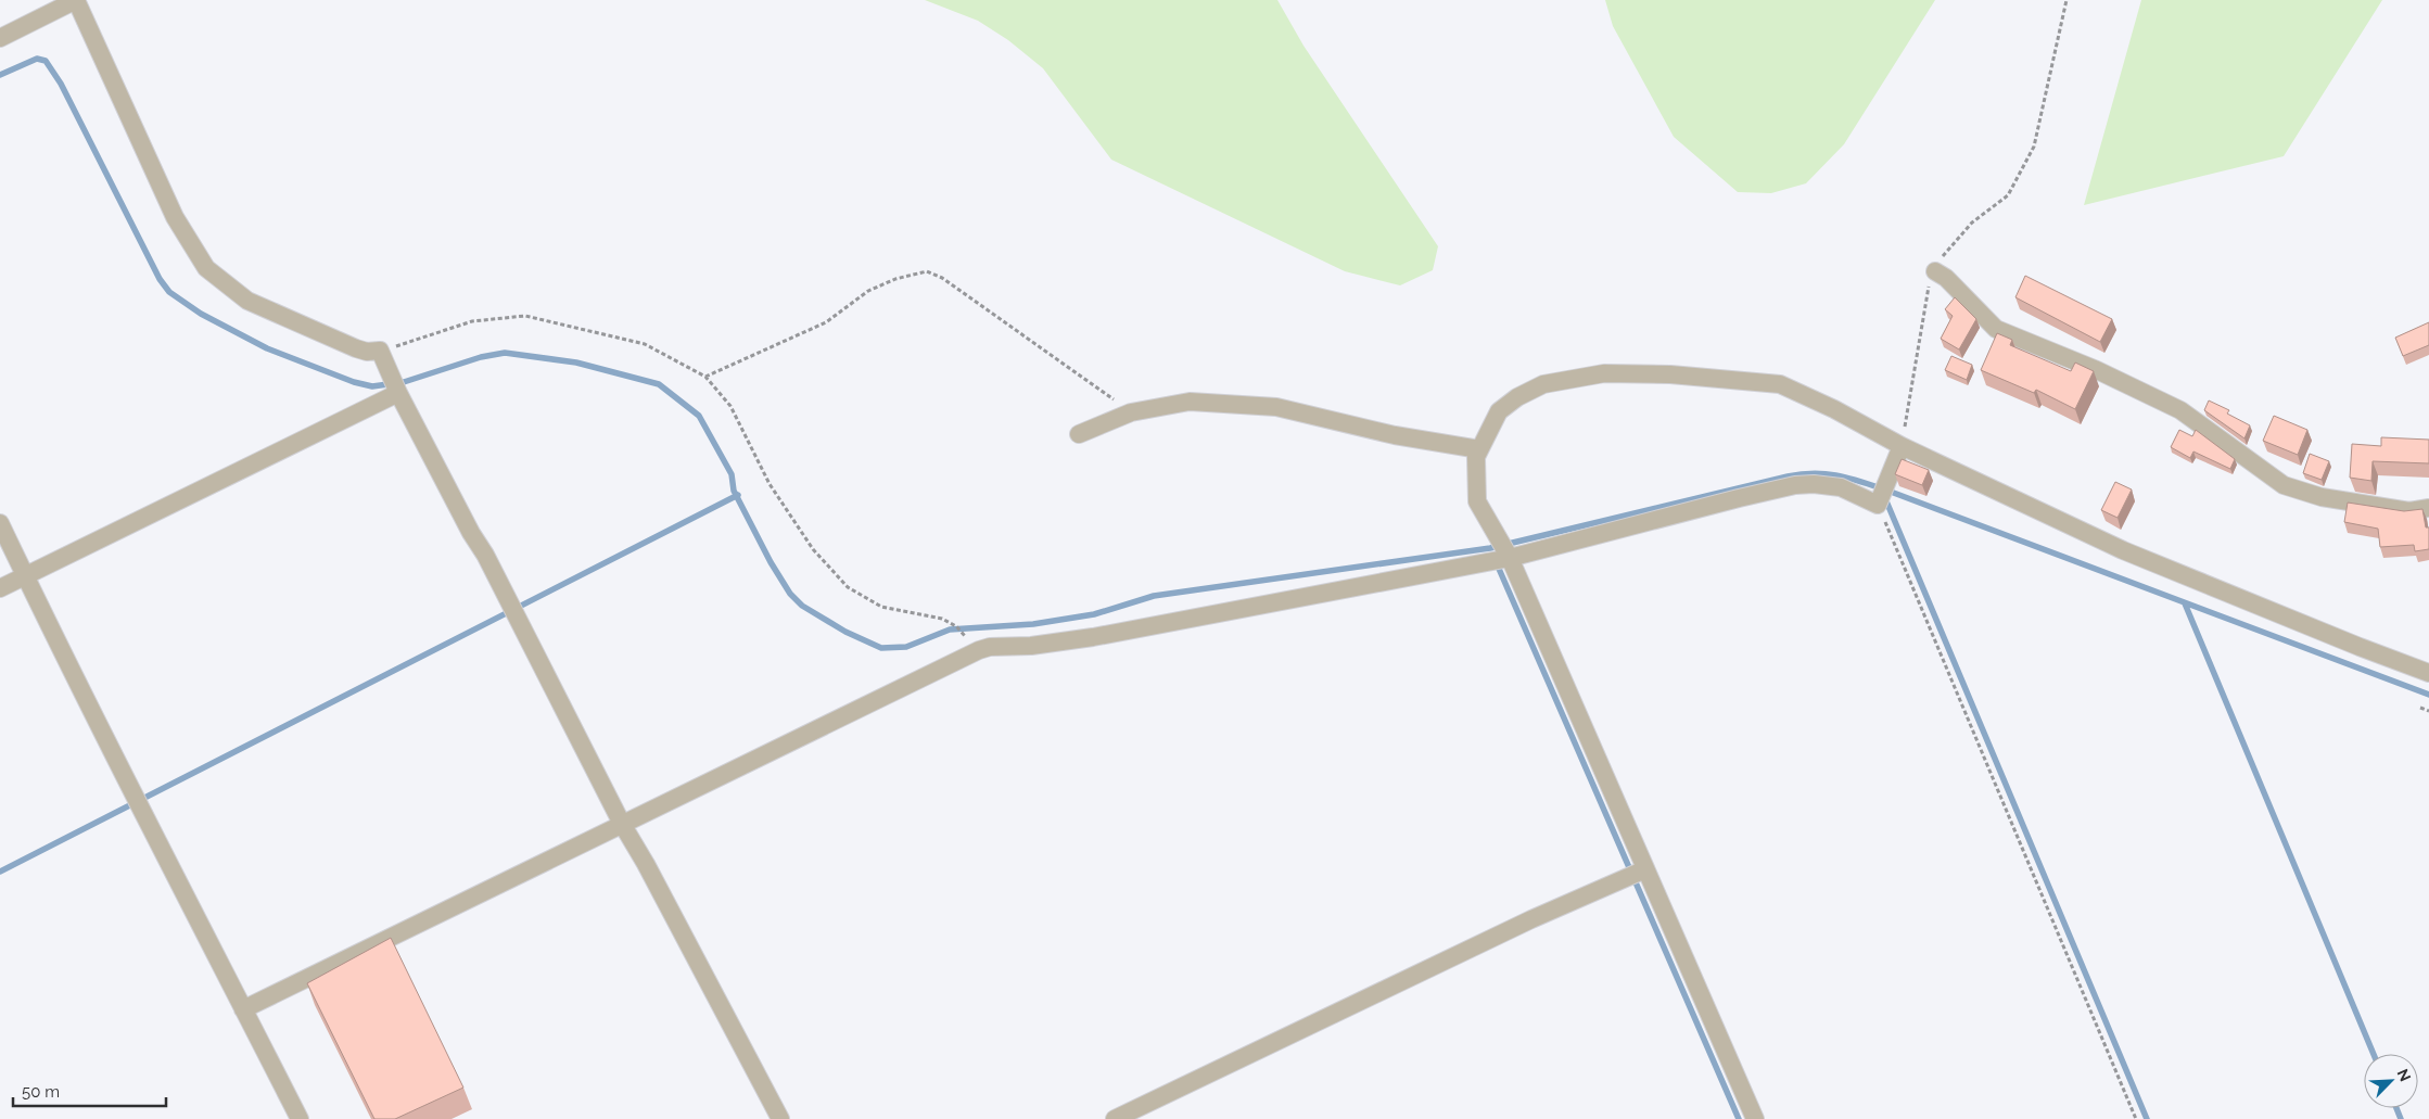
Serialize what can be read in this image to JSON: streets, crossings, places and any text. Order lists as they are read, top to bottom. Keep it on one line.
{"scale_bar":"50 m","north":"top right"}
